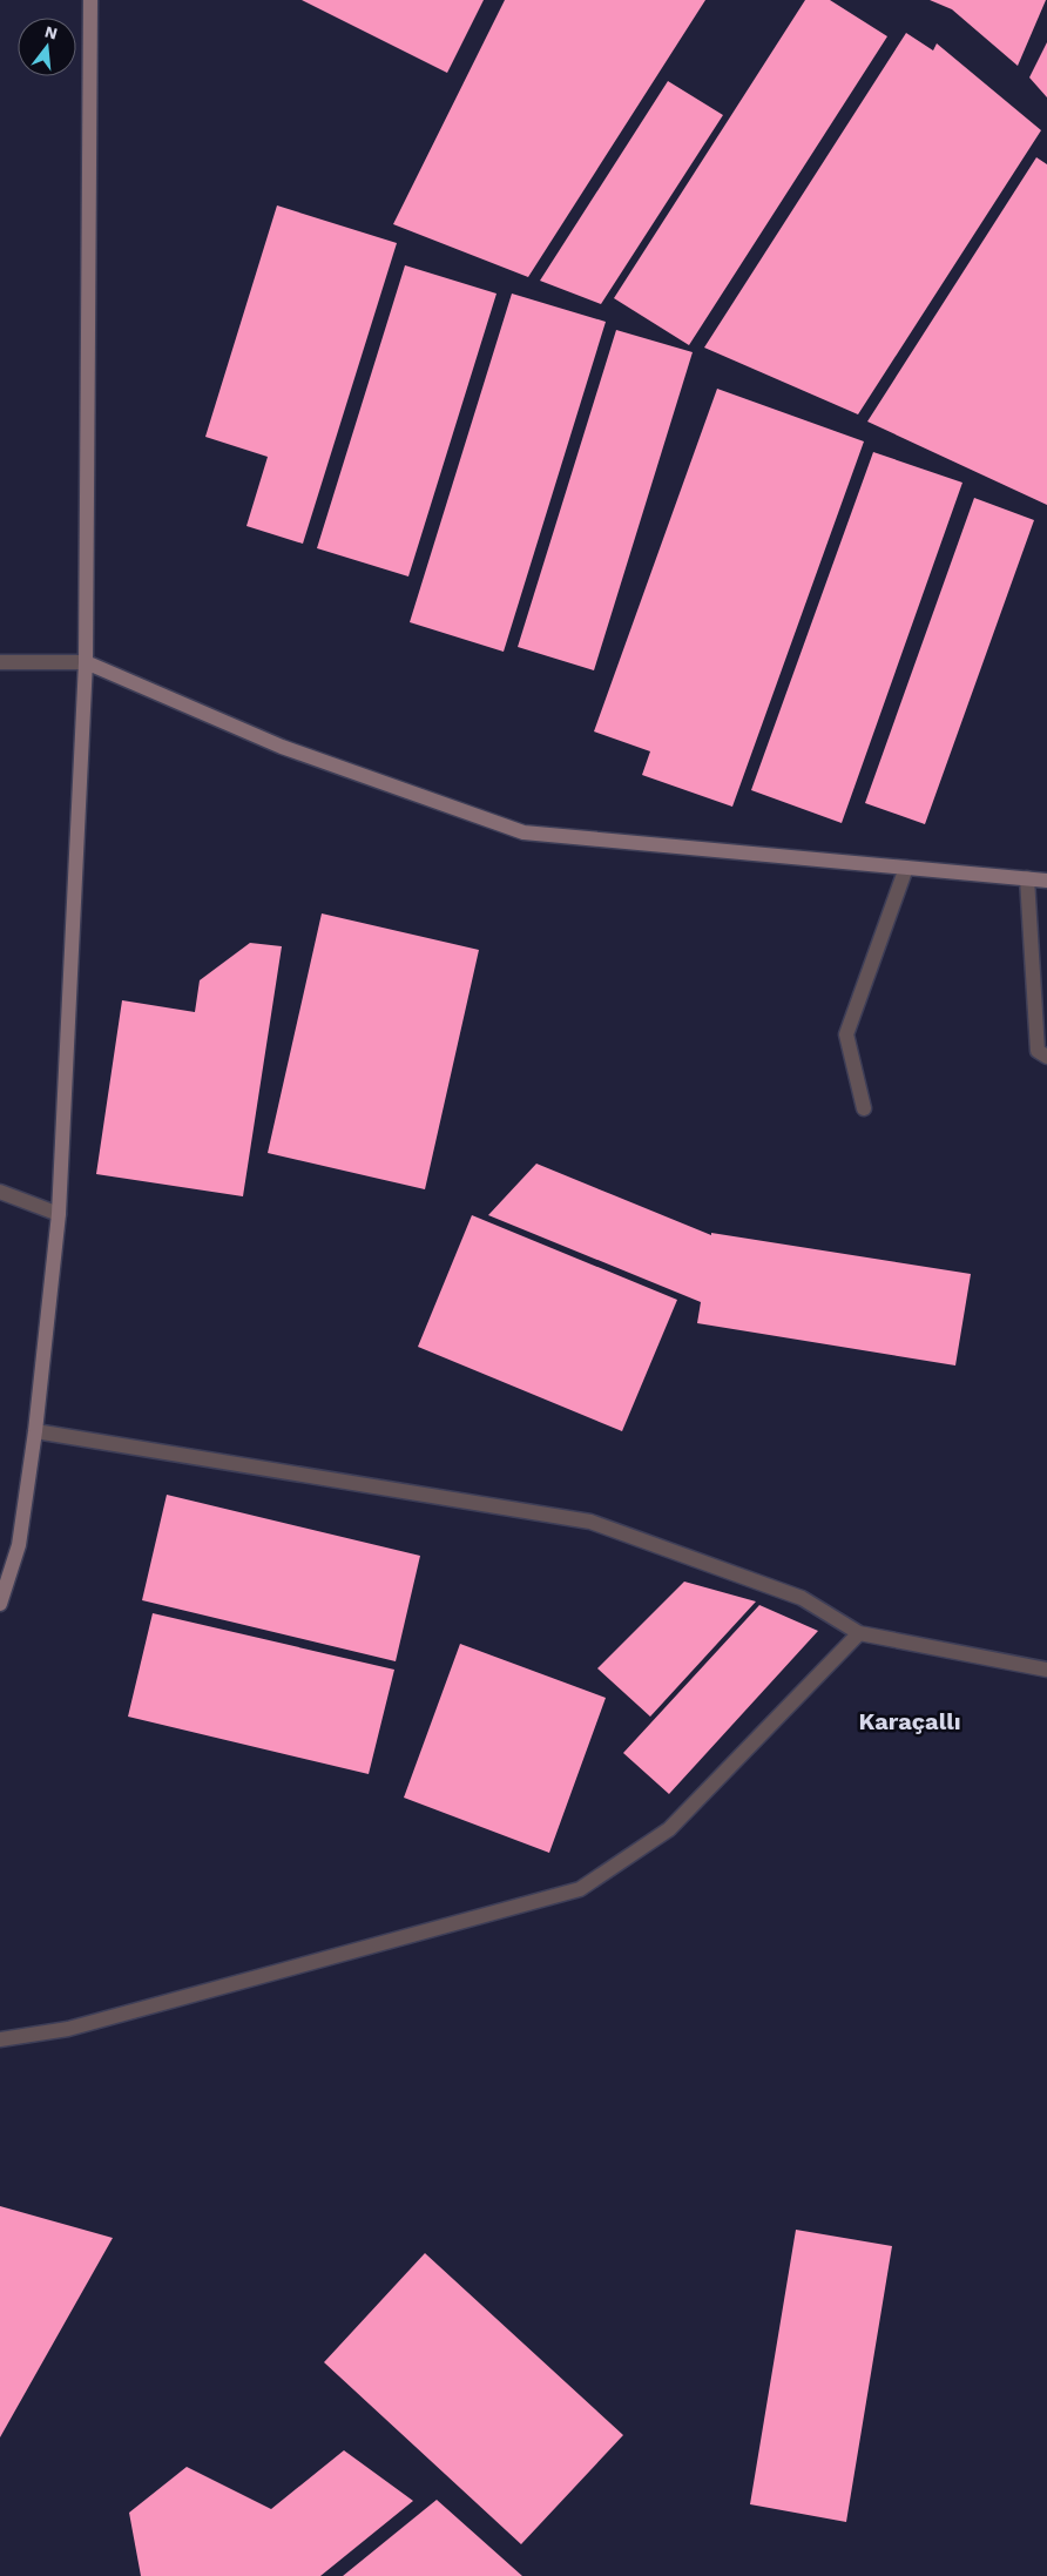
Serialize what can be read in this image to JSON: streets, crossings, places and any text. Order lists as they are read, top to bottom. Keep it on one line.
{"districts":["Karaçallı"],"north":"top"}
